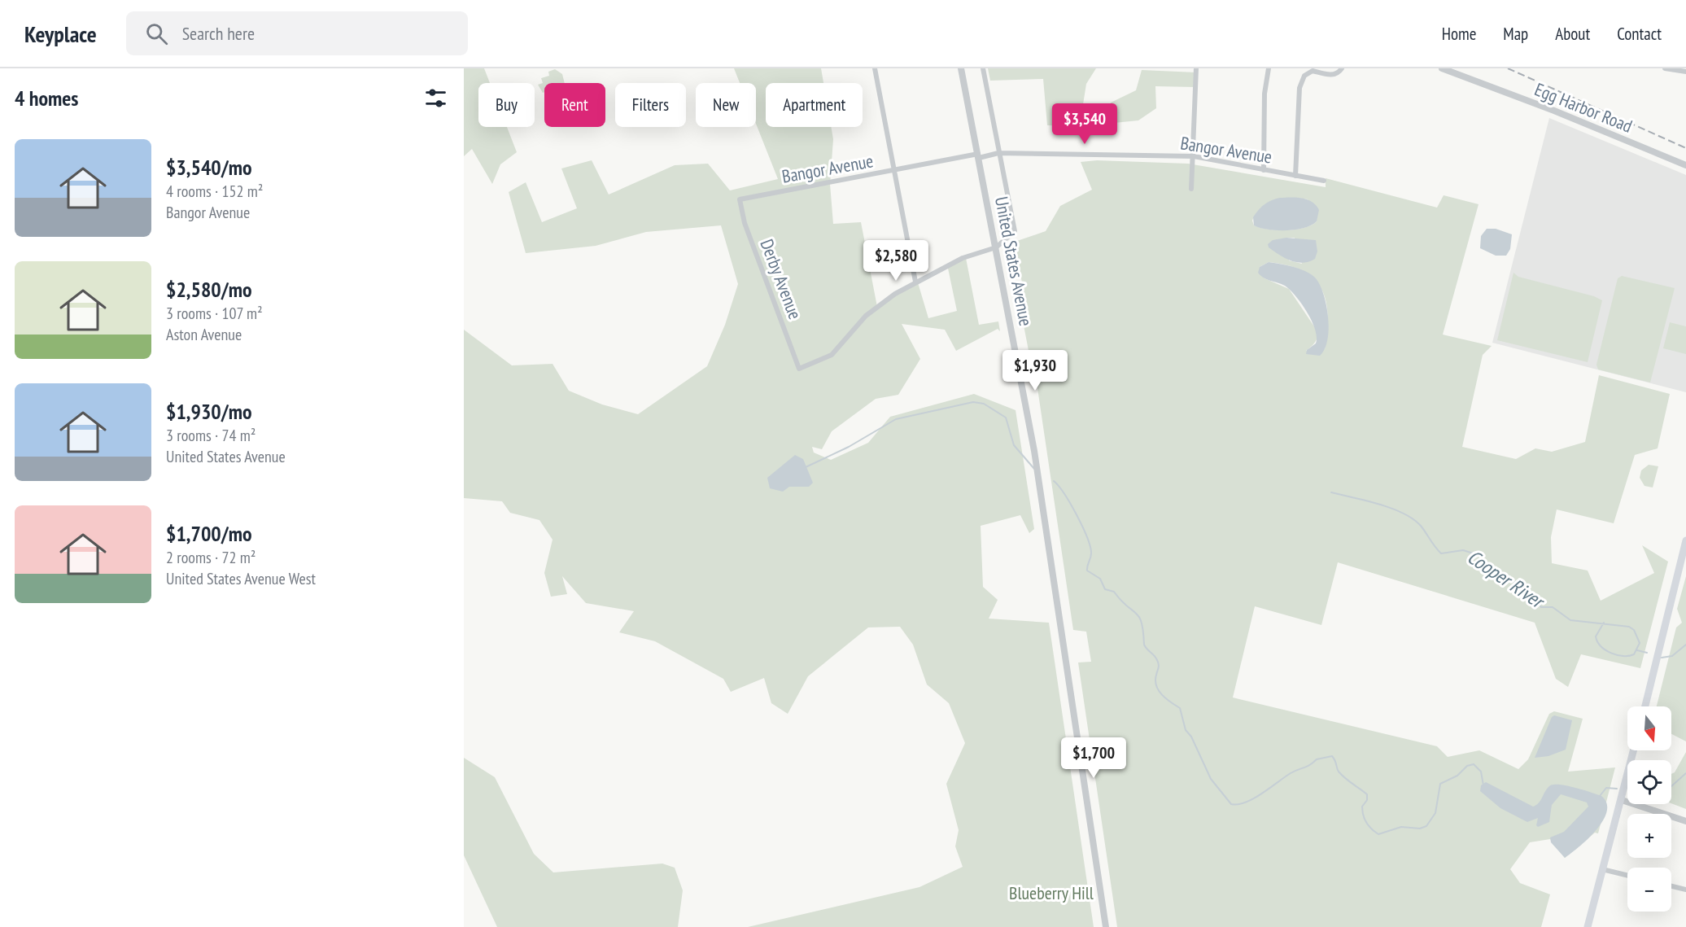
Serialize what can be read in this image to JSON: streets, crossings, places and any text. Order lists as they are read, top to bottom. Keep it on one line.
{"streets":{"street":["Egg Harbor Road","Bangor Avenue","United States Avenue","Derby Avenue"]},"crossings":[["Bangor Avenue","United States Avenue"],["Bangor Avenue","Derby Avenue"]],"water":["Cooper River"],"parks":["Blueberry Hill"],"north":"bottom","page":{"header":"Keyplace","search":"Search here","nav":["Home","Map","About","Contact"],"heading":"4 homes","chip":["Buy","Rent","Filters","New","Apartment"],"price":["$3,540","$2,580","$1,930","$1,700"],"list":[{"name":"$3,540/mo","note":"4 rooms · 152 m² · Bangor Avenue"},{"name":"$2,580/mo","note":"3 rooms · 107 m² · Aston Avenue"},{"name":"$1,930/mo","note":"3 rooms · 74 m² · United States Avenue"},{"name":"$1,700/mo","note":"2 rooms · 72 m² · United States Avenue West"}],"map_buttons":["+","−"]}}
